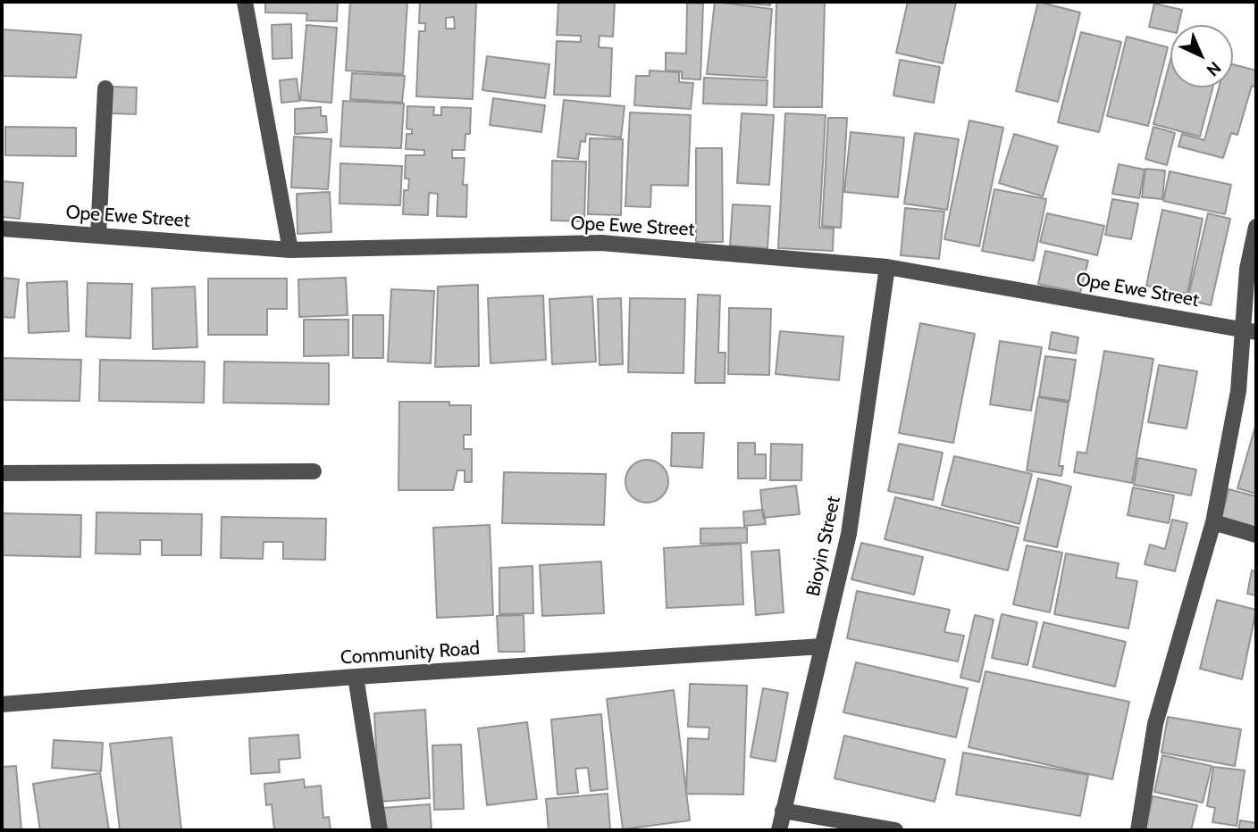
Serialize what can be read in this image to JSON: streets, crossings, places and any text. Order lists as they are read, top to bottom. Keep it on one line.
{"streets":{"street":["Ope Ewe Street","Bioyin Street","Community Road"]},"crossings":[["Ope Ewe Street","Bioyin Street"],["Bioyin Street","Community Road"]],"north":"bottom right"}
